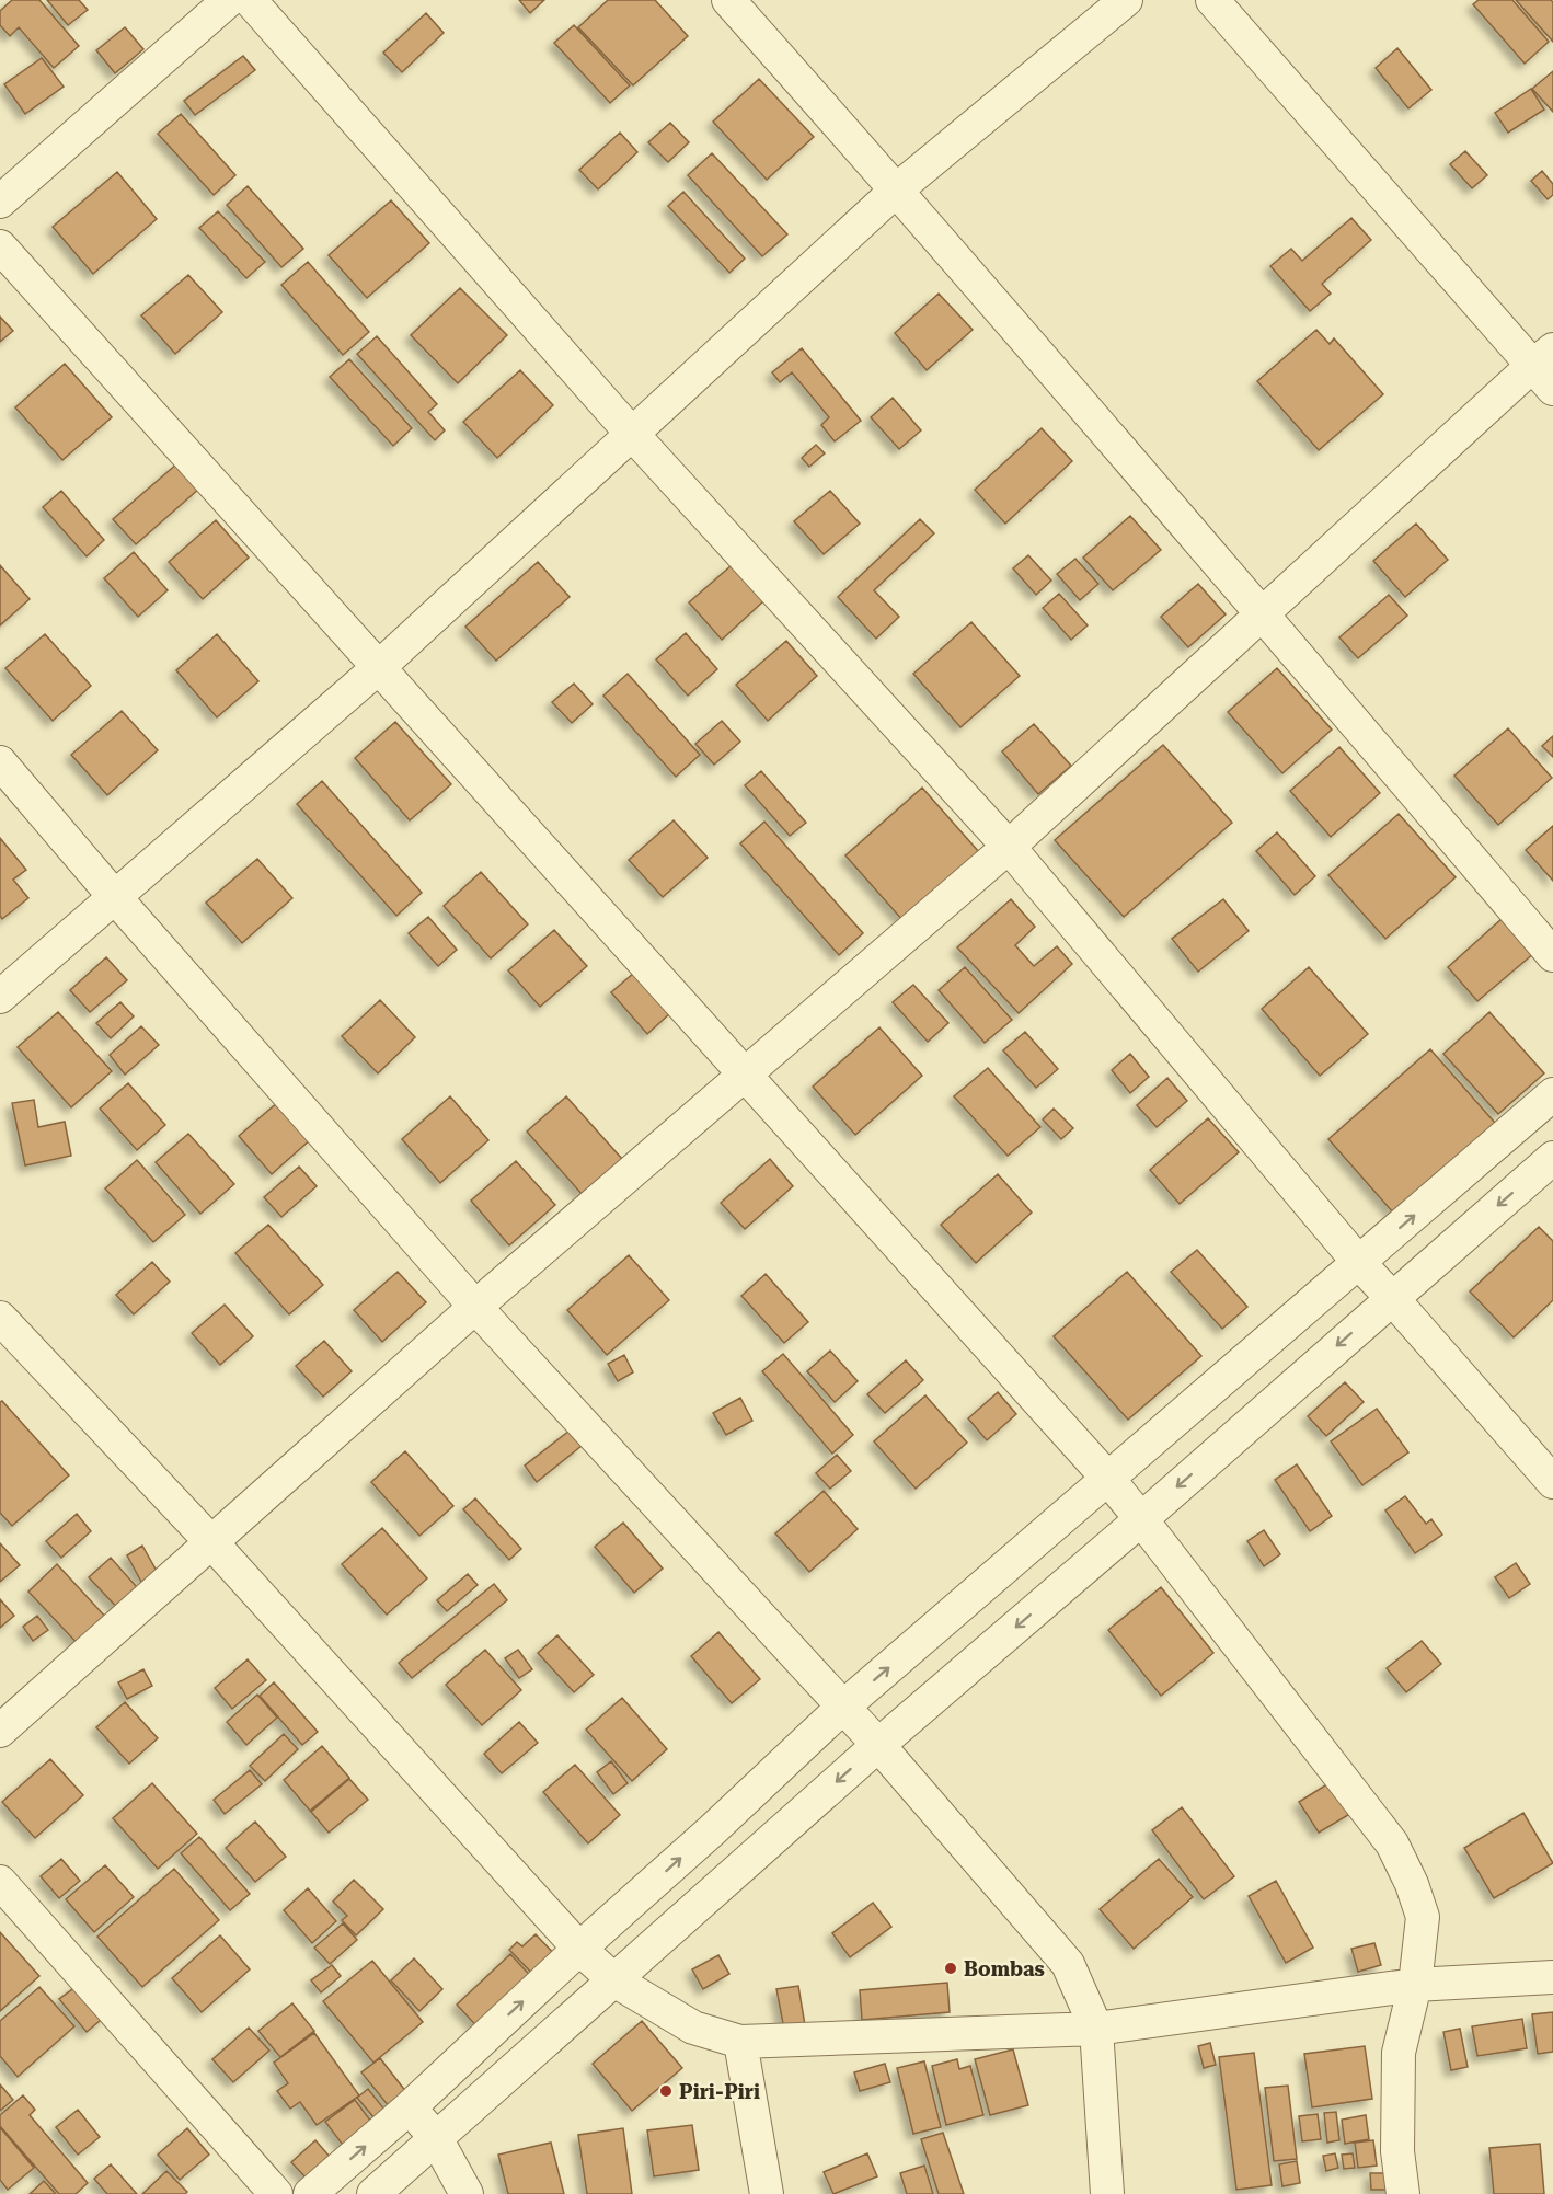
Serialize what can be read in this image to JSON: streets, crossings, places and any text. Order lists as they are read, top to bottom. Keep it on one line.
{"places":["Bombas","Piri-Piri"]}
